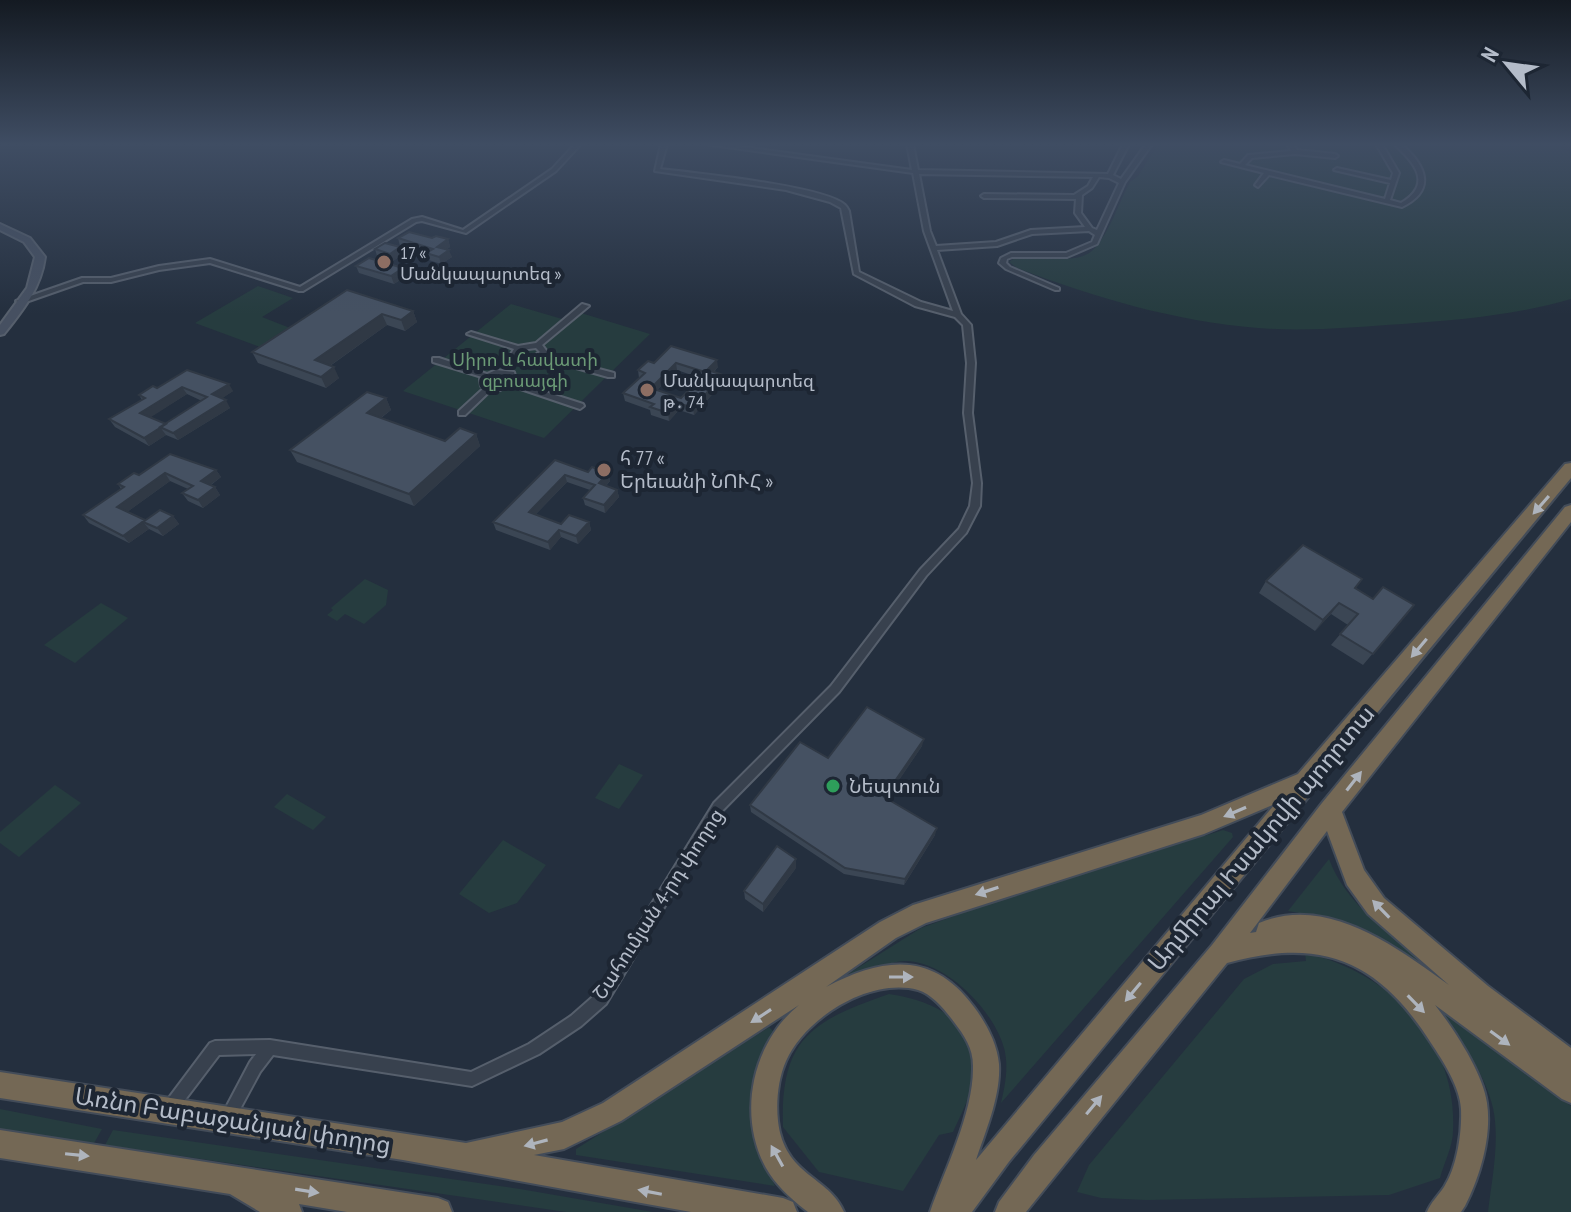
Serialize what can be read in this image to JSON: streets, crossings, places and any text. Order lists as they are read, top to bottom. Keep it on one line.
{"streets":{"highway":["Ադմիրալ Իսակովի պողոտա","Առնո Բաբաջանյան փողոց"],"street":["Շահումյան 4-րդ փողոց"]},"crossings":[["Շահումյան 4-րդ փողոց","Առնո Բաբաջանյան փողոց"]],"parks":["Սիրո և հավատի զբոսայգի"],"places":["17 « Մանկապարտեզ »","Մանկապարտեզ թ․ 74","հ 77 « Երեւանի ՆՈՒՀ »","Նեպտուն"],"north":"top left"}
